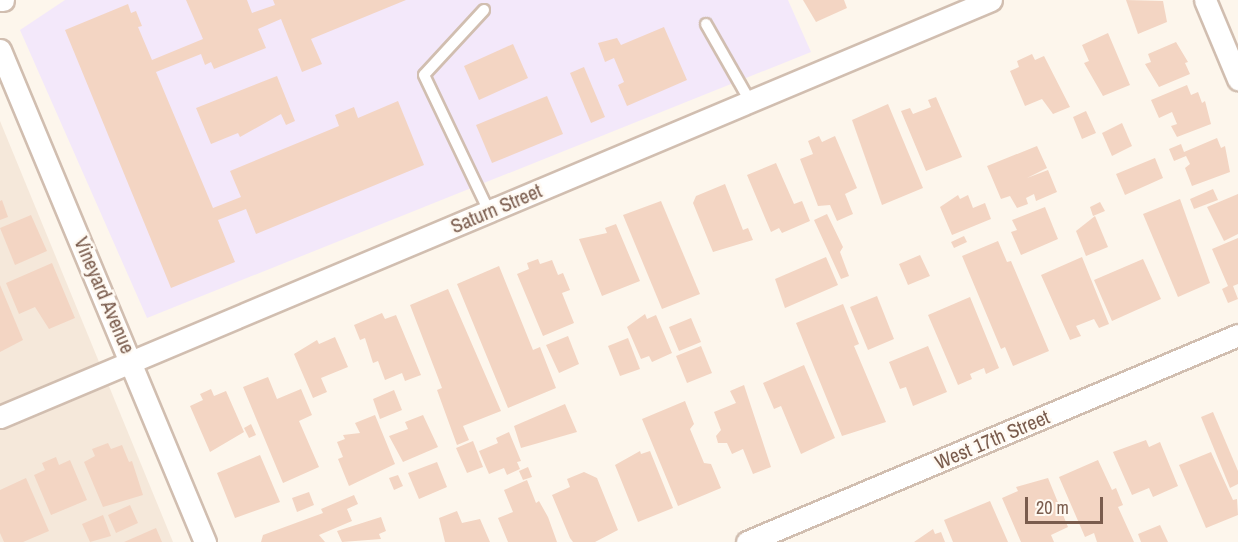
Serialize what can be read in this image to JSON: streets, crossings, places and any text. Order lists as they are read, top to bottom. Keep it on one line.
{"streets":{"street":["Saturn Street","Vineyard Avenue","West 17th Street"]},"crossings":[["Saturn Street","Vineyard Avenue"]],"scale_bar":"20 m"}
